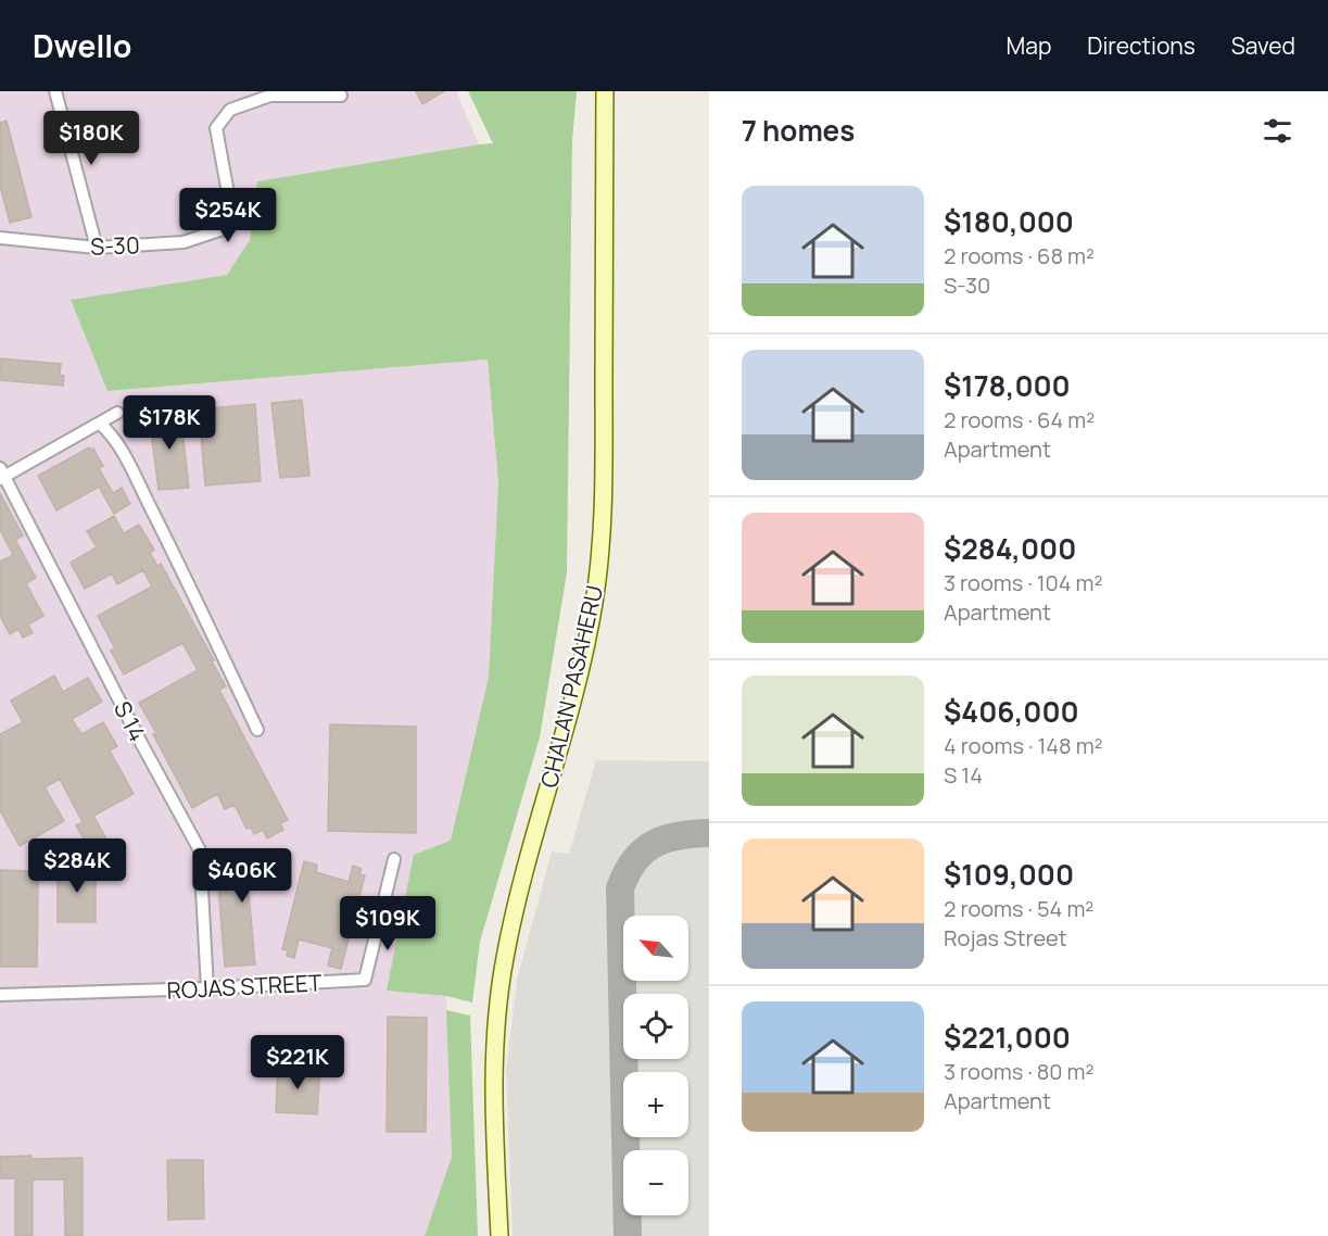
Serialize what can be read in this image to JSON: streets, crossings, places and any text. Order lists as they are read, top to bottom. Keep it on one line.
{"streets":{"main road":["CHALAN PASAHERU"],"street":["S-30","S 14","ROJAS STREET"]},"crossings":[["S 14","ROJAS STREET"]],"north":"top left","page":{"header":"Dwello","nav":["Map","Directions","Saved"],"heading":"7 homes","price":["$180K","$254K","$178K","$284K","$406K","$109K","$221K"],"list":[{"name":"$180,000","note":"2 rooms · 68 m² · S-30"},{"name":"$178,000","note":"2 rooms · 64 m² · Apartment"},{"name":"$284,000","note":"3 rooms · 104 m² · Apartment"},{"name":"$406,000","note":"4 rooms · 148 m² · S 14"},{"name":"$109,000","note":"2 rooms · 54 m² · Rojas Street"},{"name":"$221,000","note":"3 rooms · 80 m² · Apartment"}],"map_buttons":["+","−"]}}
